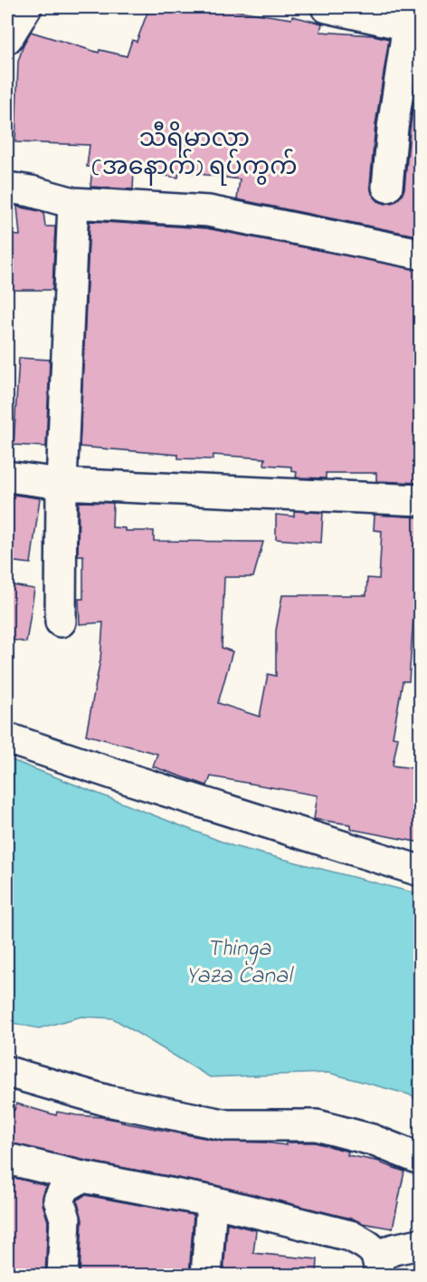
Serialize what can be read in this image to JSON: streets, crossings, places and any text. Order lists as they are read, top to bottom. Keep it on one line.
{"districts":["သီရိမာလာ (အနောက်) ရပ်ကွက်"],"water":["Thinga Yaza Canal"]}
